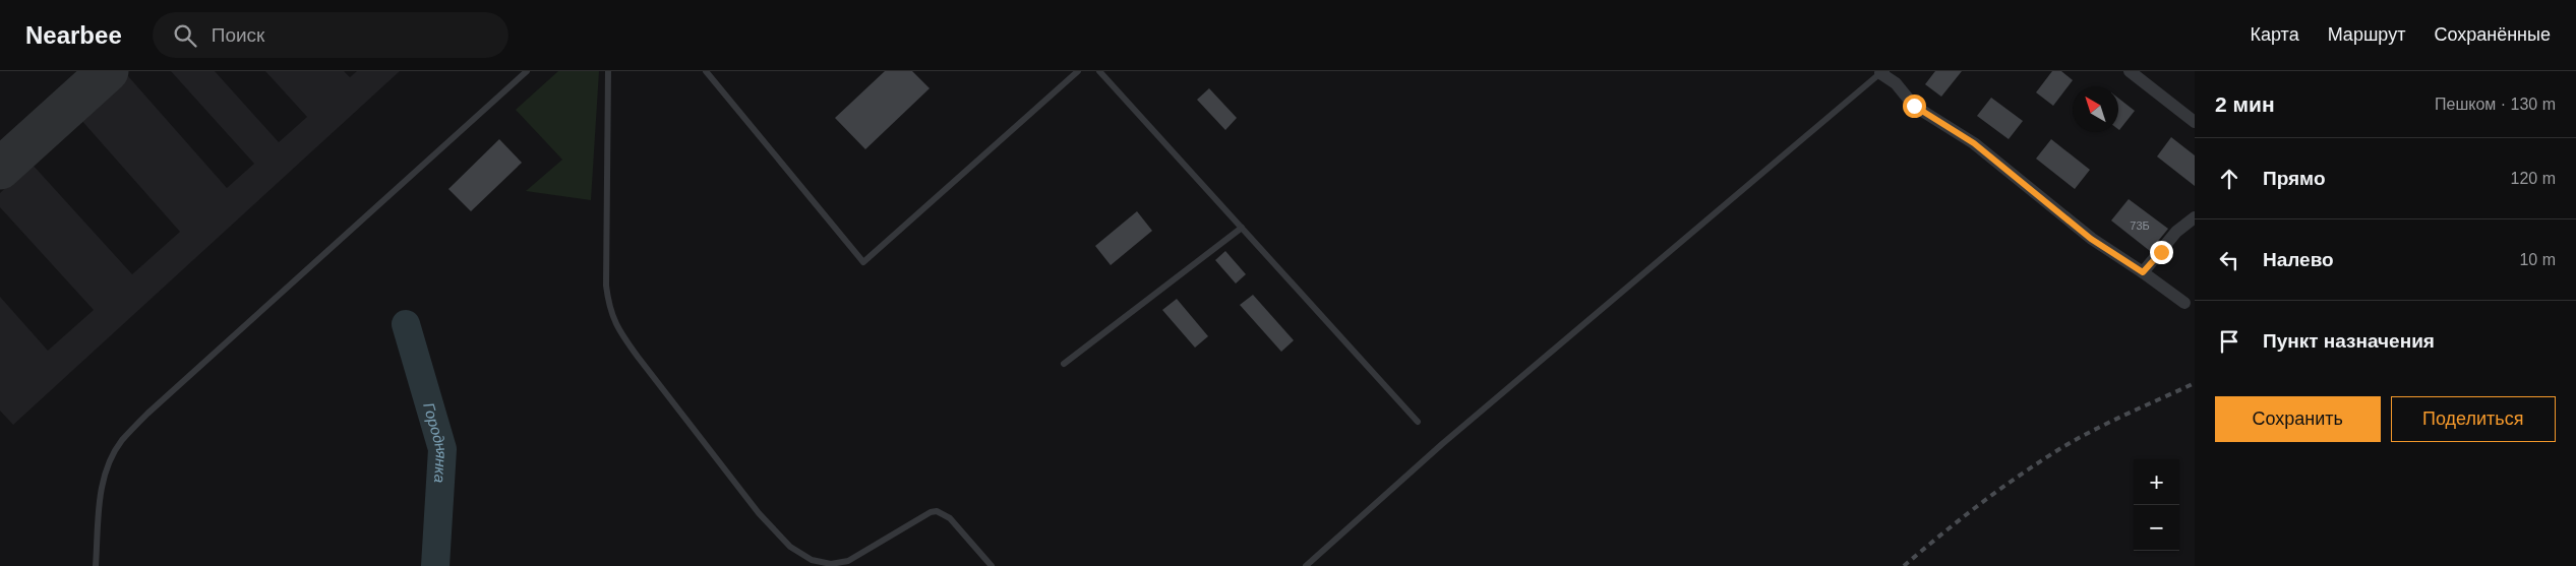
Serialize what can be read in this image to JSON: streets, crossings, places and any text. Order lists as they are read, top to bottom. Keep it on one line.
{"water":["Городнянка"],"house_numbers":["73Б"],"north":"top left","page":{"header":"Nearbee","search":"Поиск","nav":["Карта","Маршрут","Сохранённые"],"heading":["2 мин","Пешком · 130 m"],"list":[["Прямо","120 m"],["Налево","10 m"],"Пункт назначения"],"buttons":["Сохранить","Поделиться"],"map_buttons":["+","−"]}}
